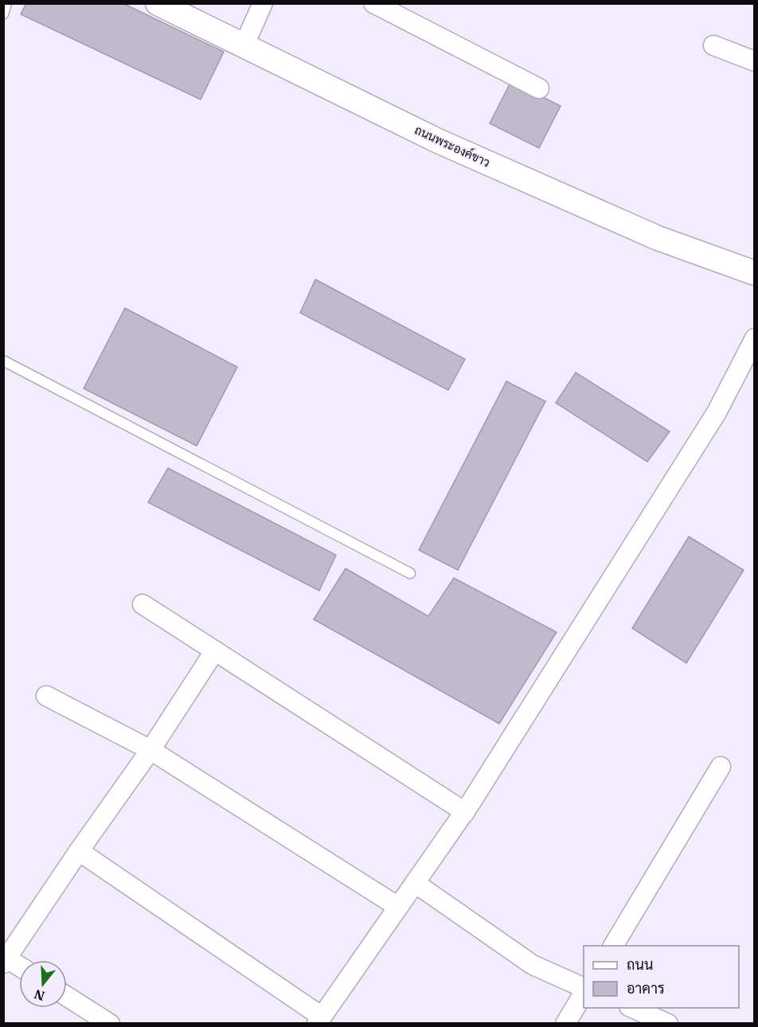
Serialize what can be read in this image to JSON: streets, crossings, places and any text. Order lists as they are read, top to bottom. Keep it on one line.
{"streets":{"street":["ถนนพระองค์ขาว"]},"legend":["ถนน","อาคาร"],"north":"bottom"}
